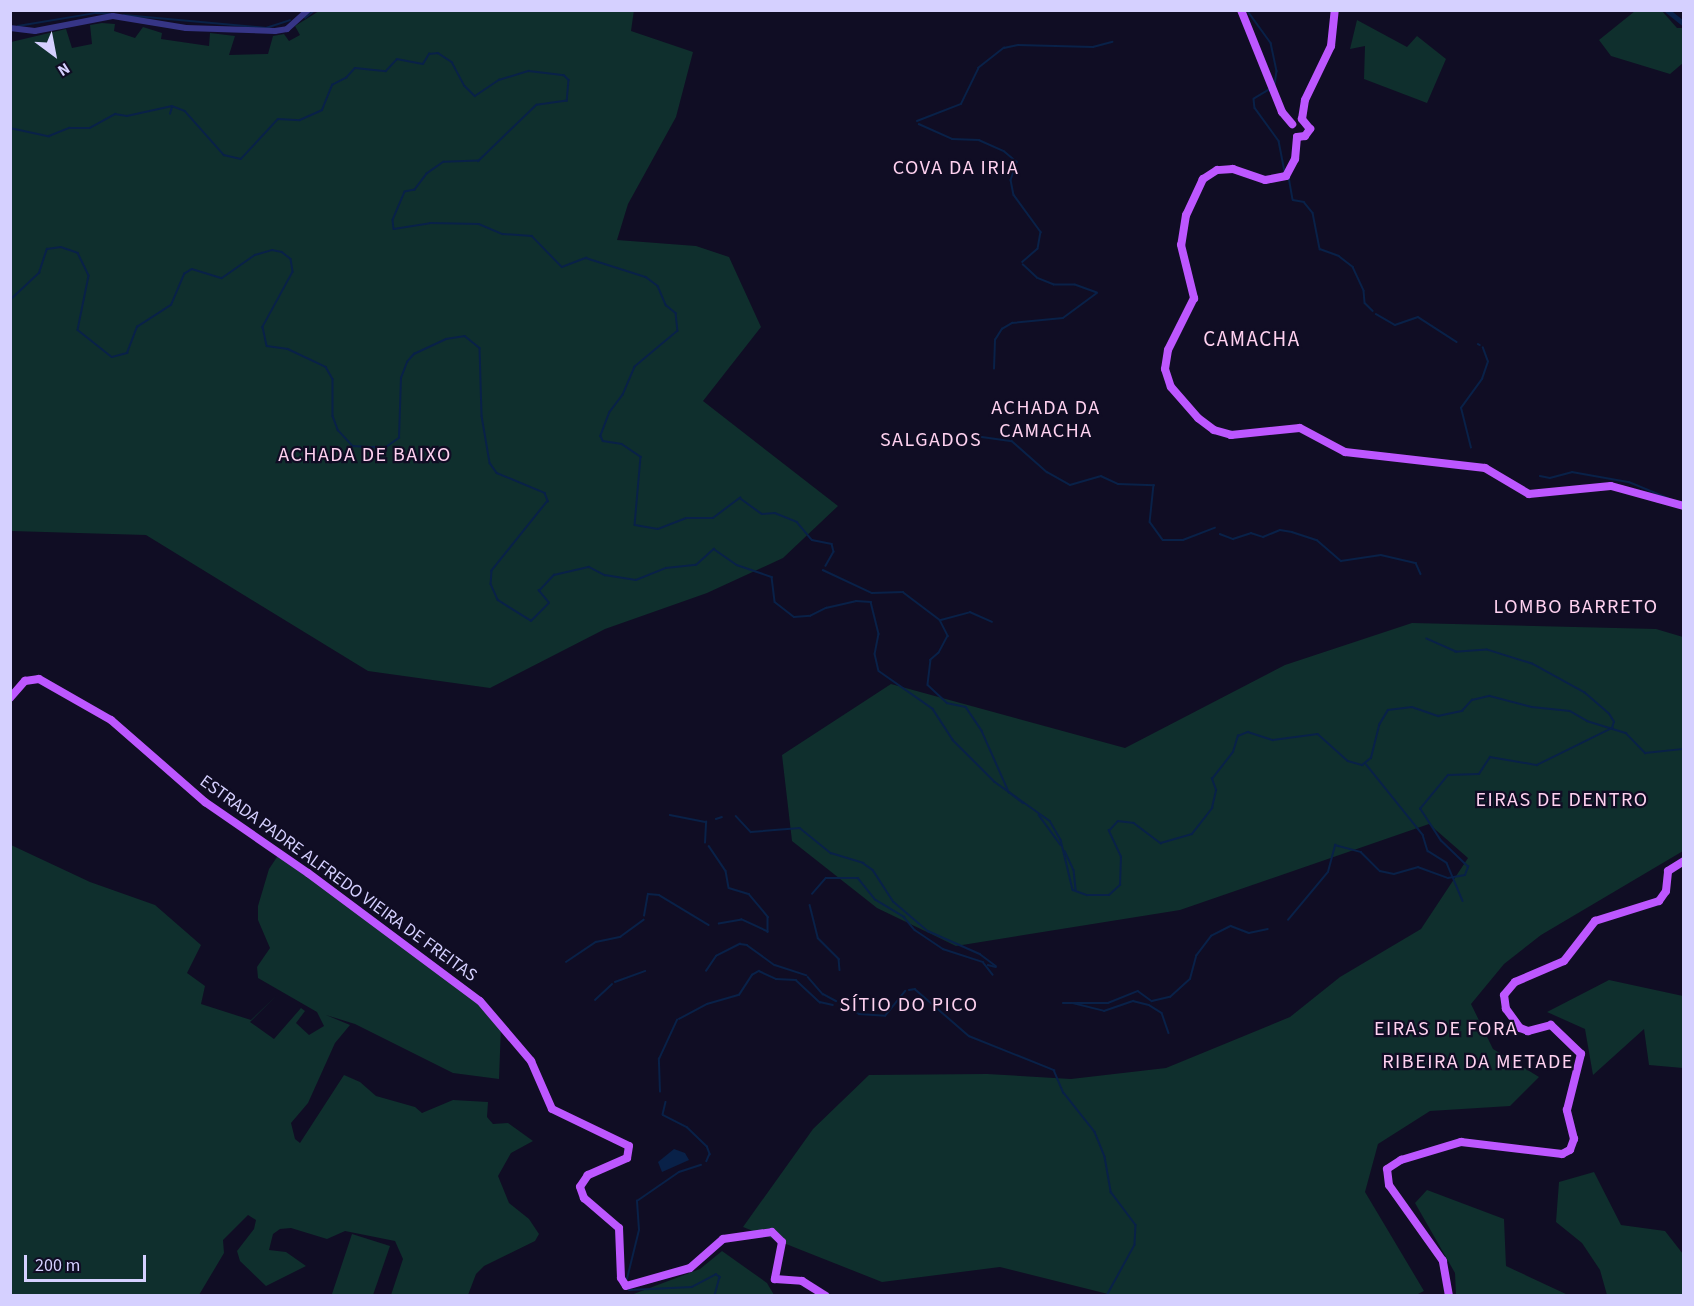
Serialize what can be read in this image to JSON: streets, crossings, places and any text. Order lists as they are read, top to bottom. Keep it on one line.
{"streets":{"main road":["ESTRADA PADRE ALFREDO VIEIRA DE FREITAS"]},"districts":["COVA DA IRIA","CAMACHA","ACHADA DA CAMACHA","SALGADOS","ACHADA DE BAIXO","LOMBO BARRETO","EIRAS DE DENTRO","SÍTIO DO PICO","EIRAS DE FORA","RIBEIRA DA METADE"],"scale_bar":"200 m","north":"bottom right"}
